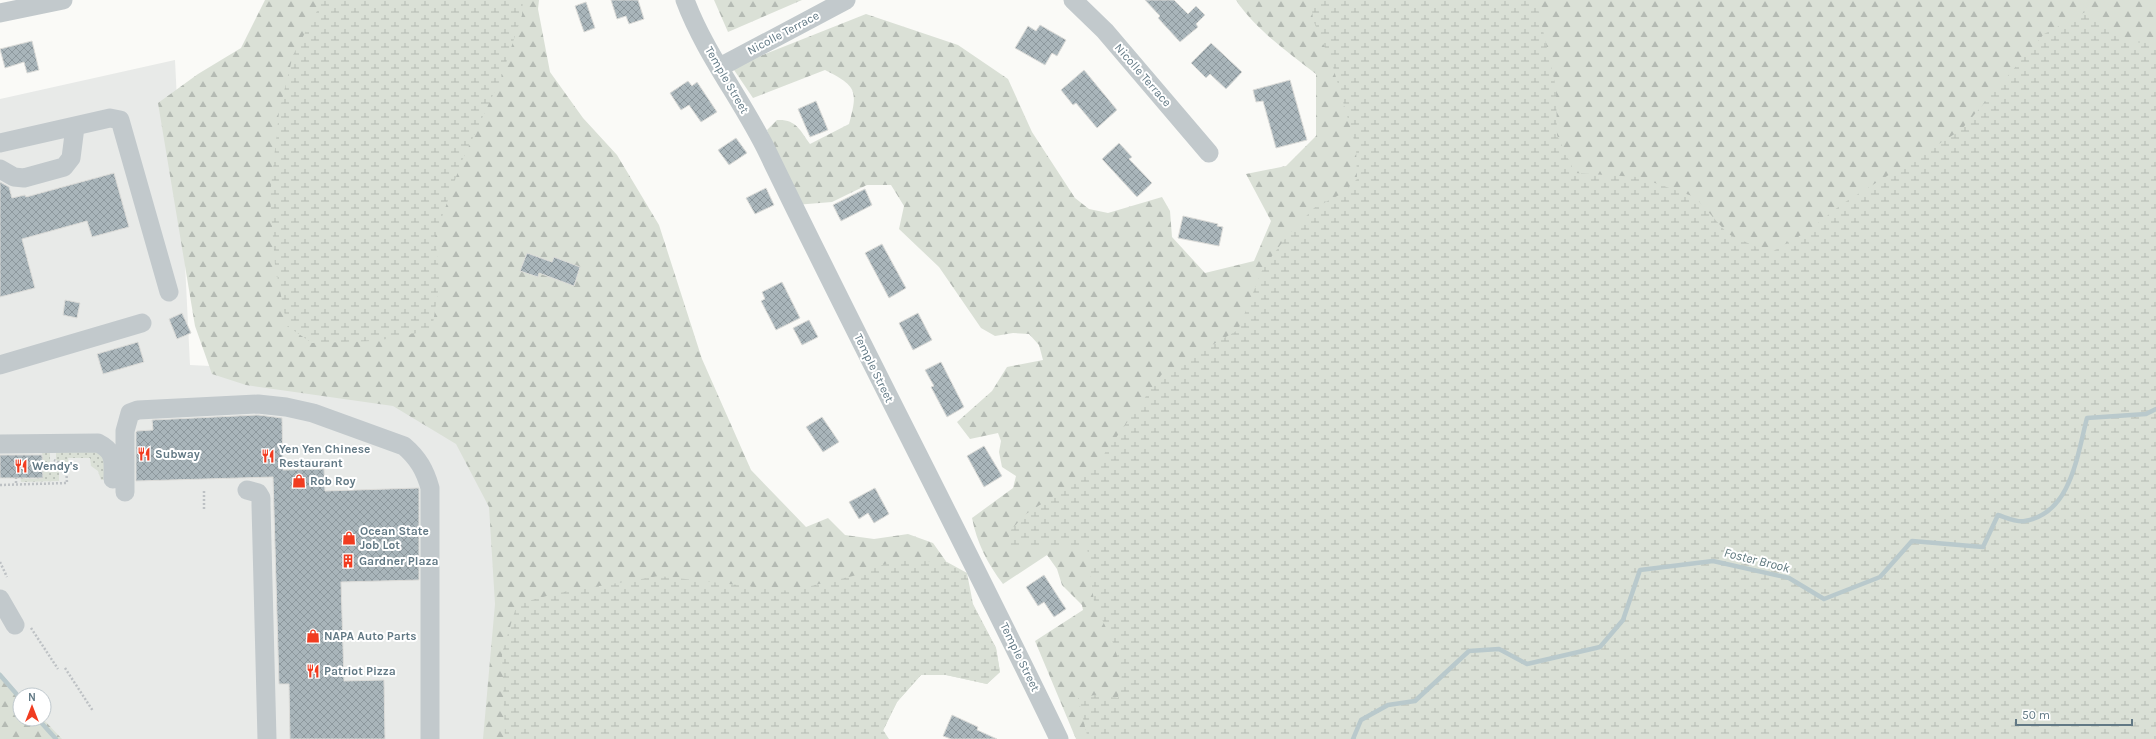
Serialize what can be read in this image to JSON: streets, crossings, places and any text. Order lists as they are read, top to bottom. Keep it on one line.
{"streets":{"street":["Nicolle Terrace","Temple Street"]},"crossings":[["Nicolle Terrace","Temple Street"]],"water":["Foster Brook"],"places":{"restaurant":["Subway","Yen Yen Chinese Restaurant","Wendy's","Patriot Pizza"],"shop":["Rob Roy","Ocean State Job Lot","NAPA Auto Parts"],"building":["Gardner Plaza"]},"scale_bar":"50 m","north":"top"}
